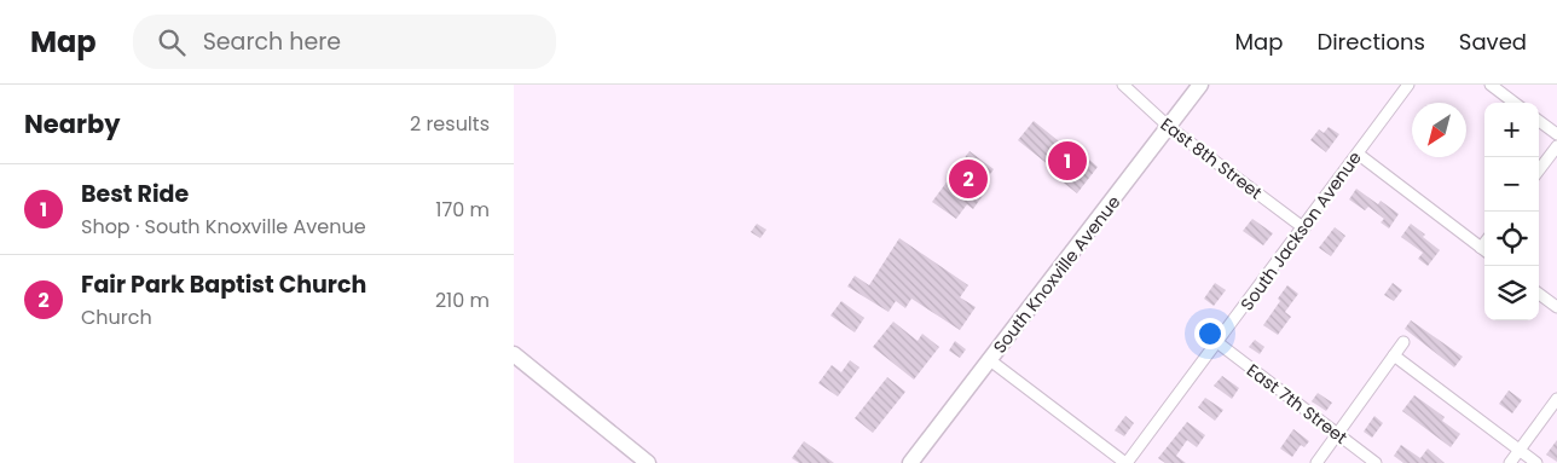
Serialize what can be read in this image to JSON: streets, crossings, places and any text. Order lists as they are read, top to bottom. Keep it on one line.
{"streets":{"main road":["South Knoxville Avenue"],"street":["East 8th Street","South Jackson Avenue","East 7th Street"]},"crossings":[["East 8th Street","South Jackson Avenue"],["East 8th Street","South Knoxville Avenue"],["South Jackson Avenue","East 7th Street"]],"north":"bottom left","page":{"header":"Map","search":"Search here","nav":["Map","Directions","Saved"],"heading":["Nearby","2 results"],"map_buttons":["+","−"],"pins":["1","2"],"list":[{"mark":"1","name":"Best Ride","note":"Shop · South Knoxville Avenue","value":"170 m"},{"mark":"2","name":"Fair Park Baptist Church","note":"Church","value":"210 m"}]}}
